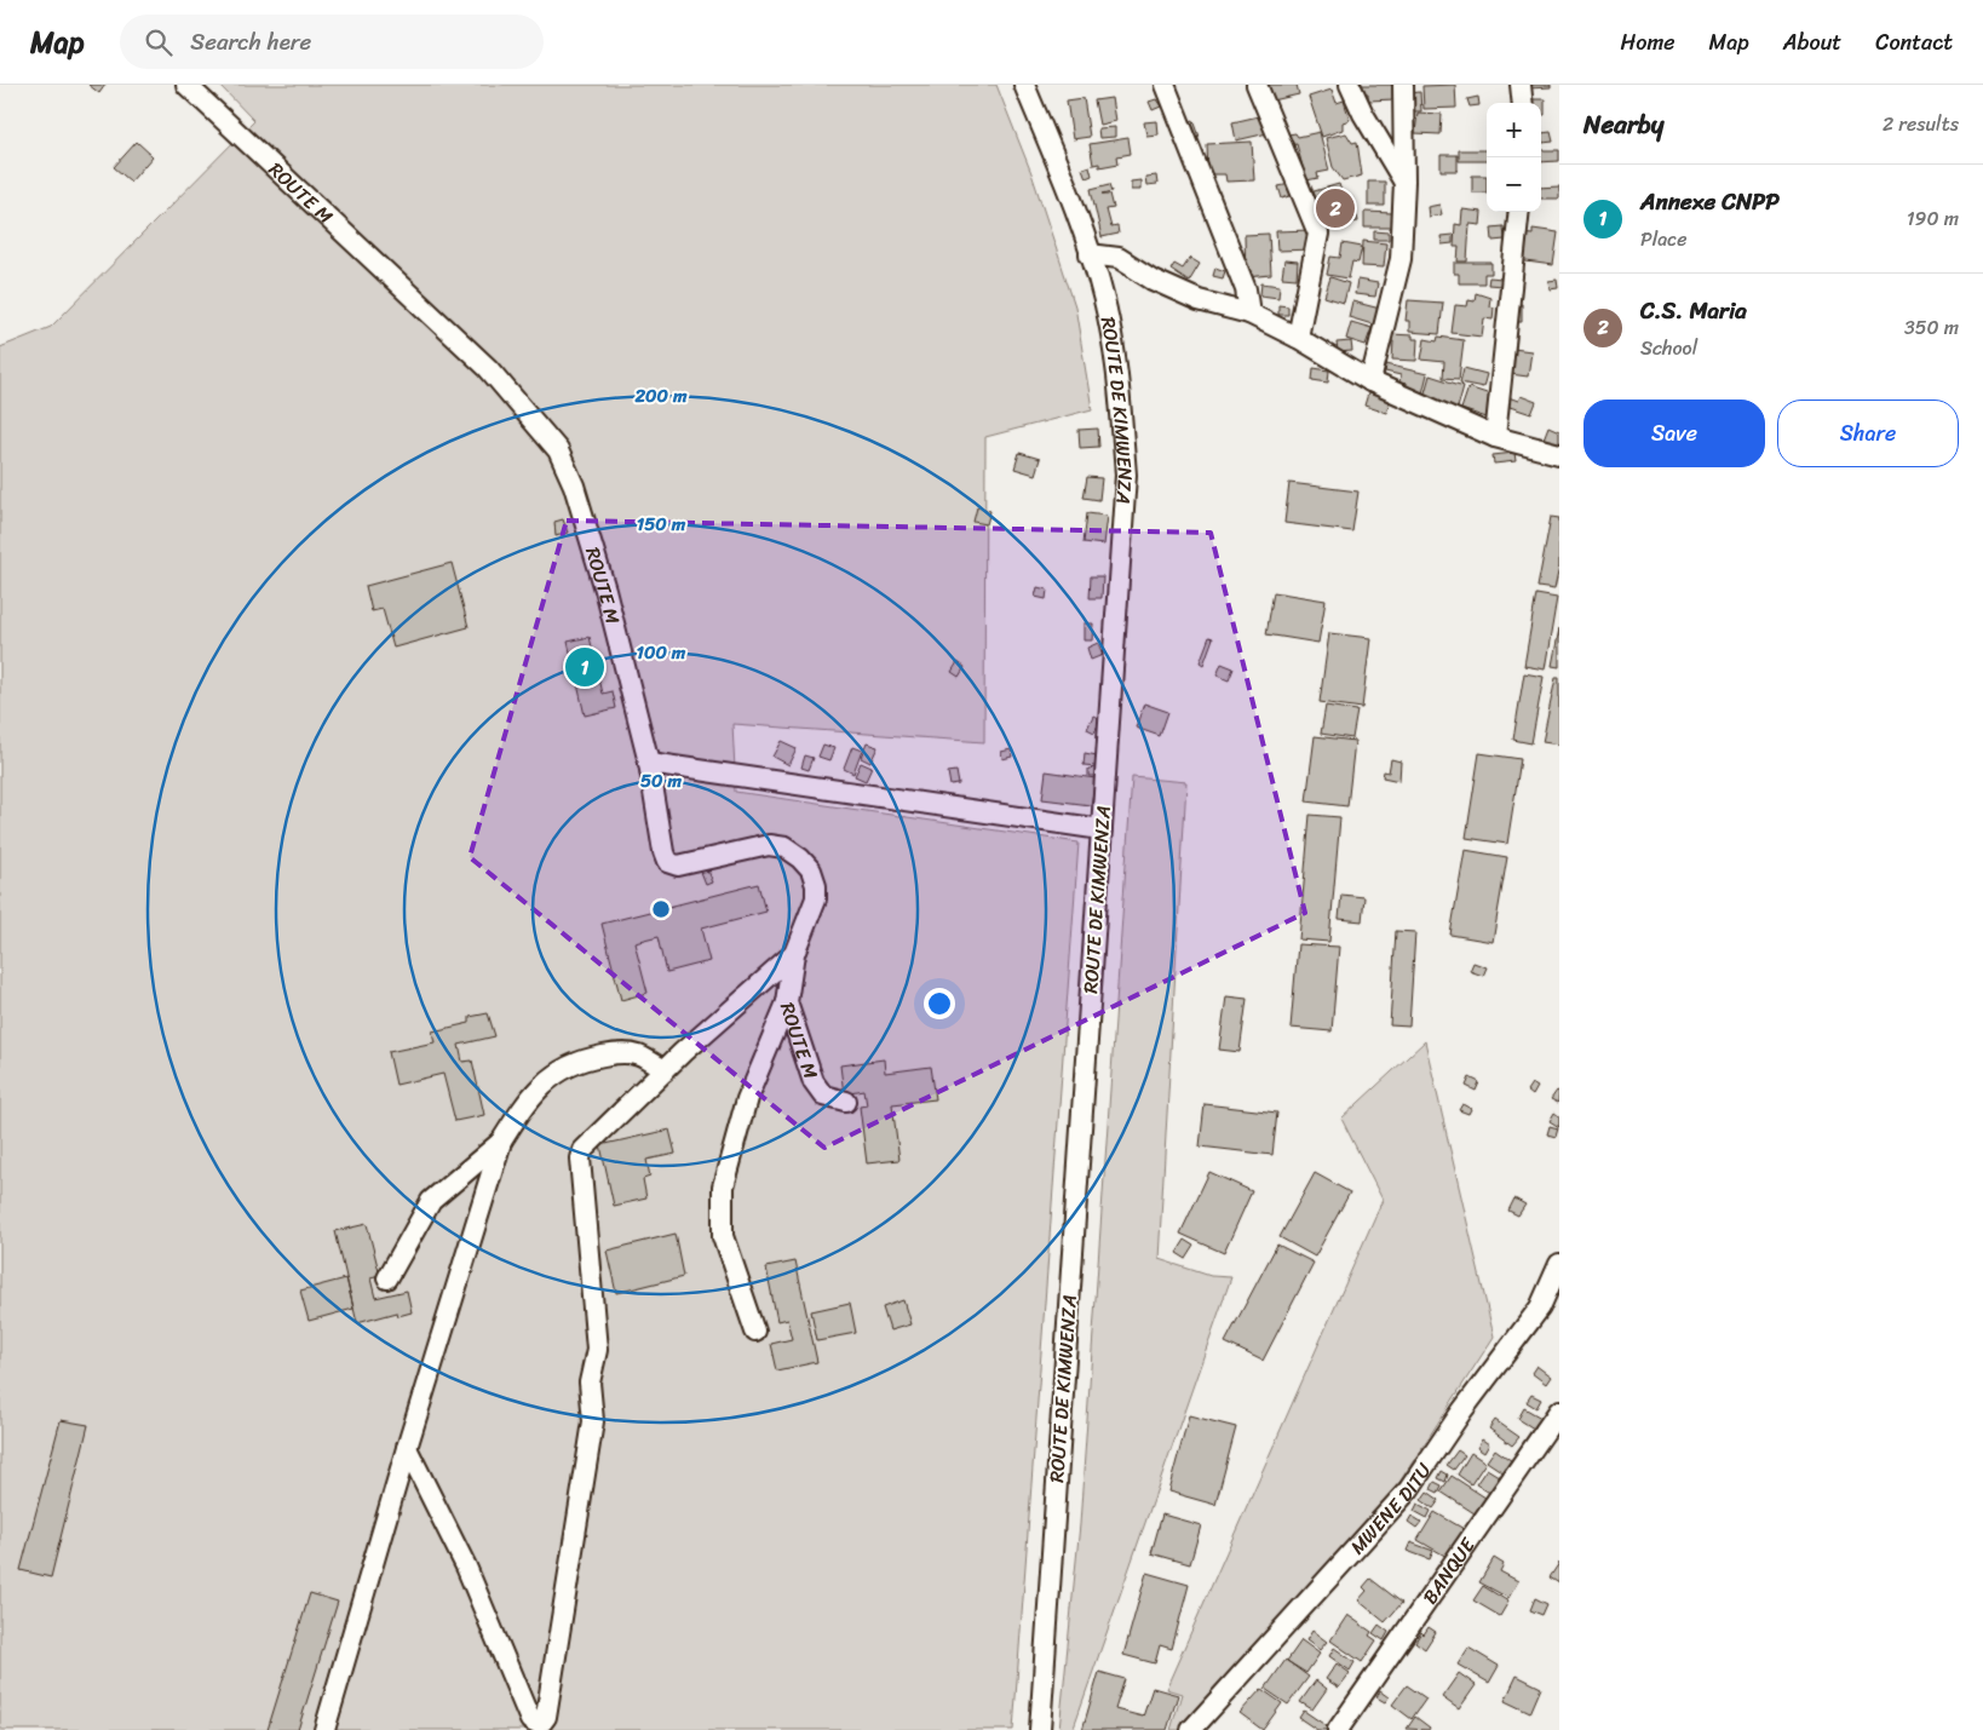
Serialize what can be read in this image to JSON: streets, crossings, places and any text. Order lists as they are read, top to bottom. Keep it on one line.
{"streets":{"street":["ROUTE M","ROUTE DE KIMWENZA","MWENE DITU","BANQUE"]},"page":{"header":"Map","search":"Search here","nav":["Home","Map","About","Contact"],"heading":["Nearby","2 results"],"map_buttons":["+","−"],"list":[{"mark":"1","name":"Annexe CNPP","note":"Place","value":"190 m"},{"mark":"2","name":"C.S. Maria","note":"School","value":"350 m"}],"pins":["2","1"],"buttons":["Save","Share"]},"rings":["200 m","150 m","100 m","50 m"]}
